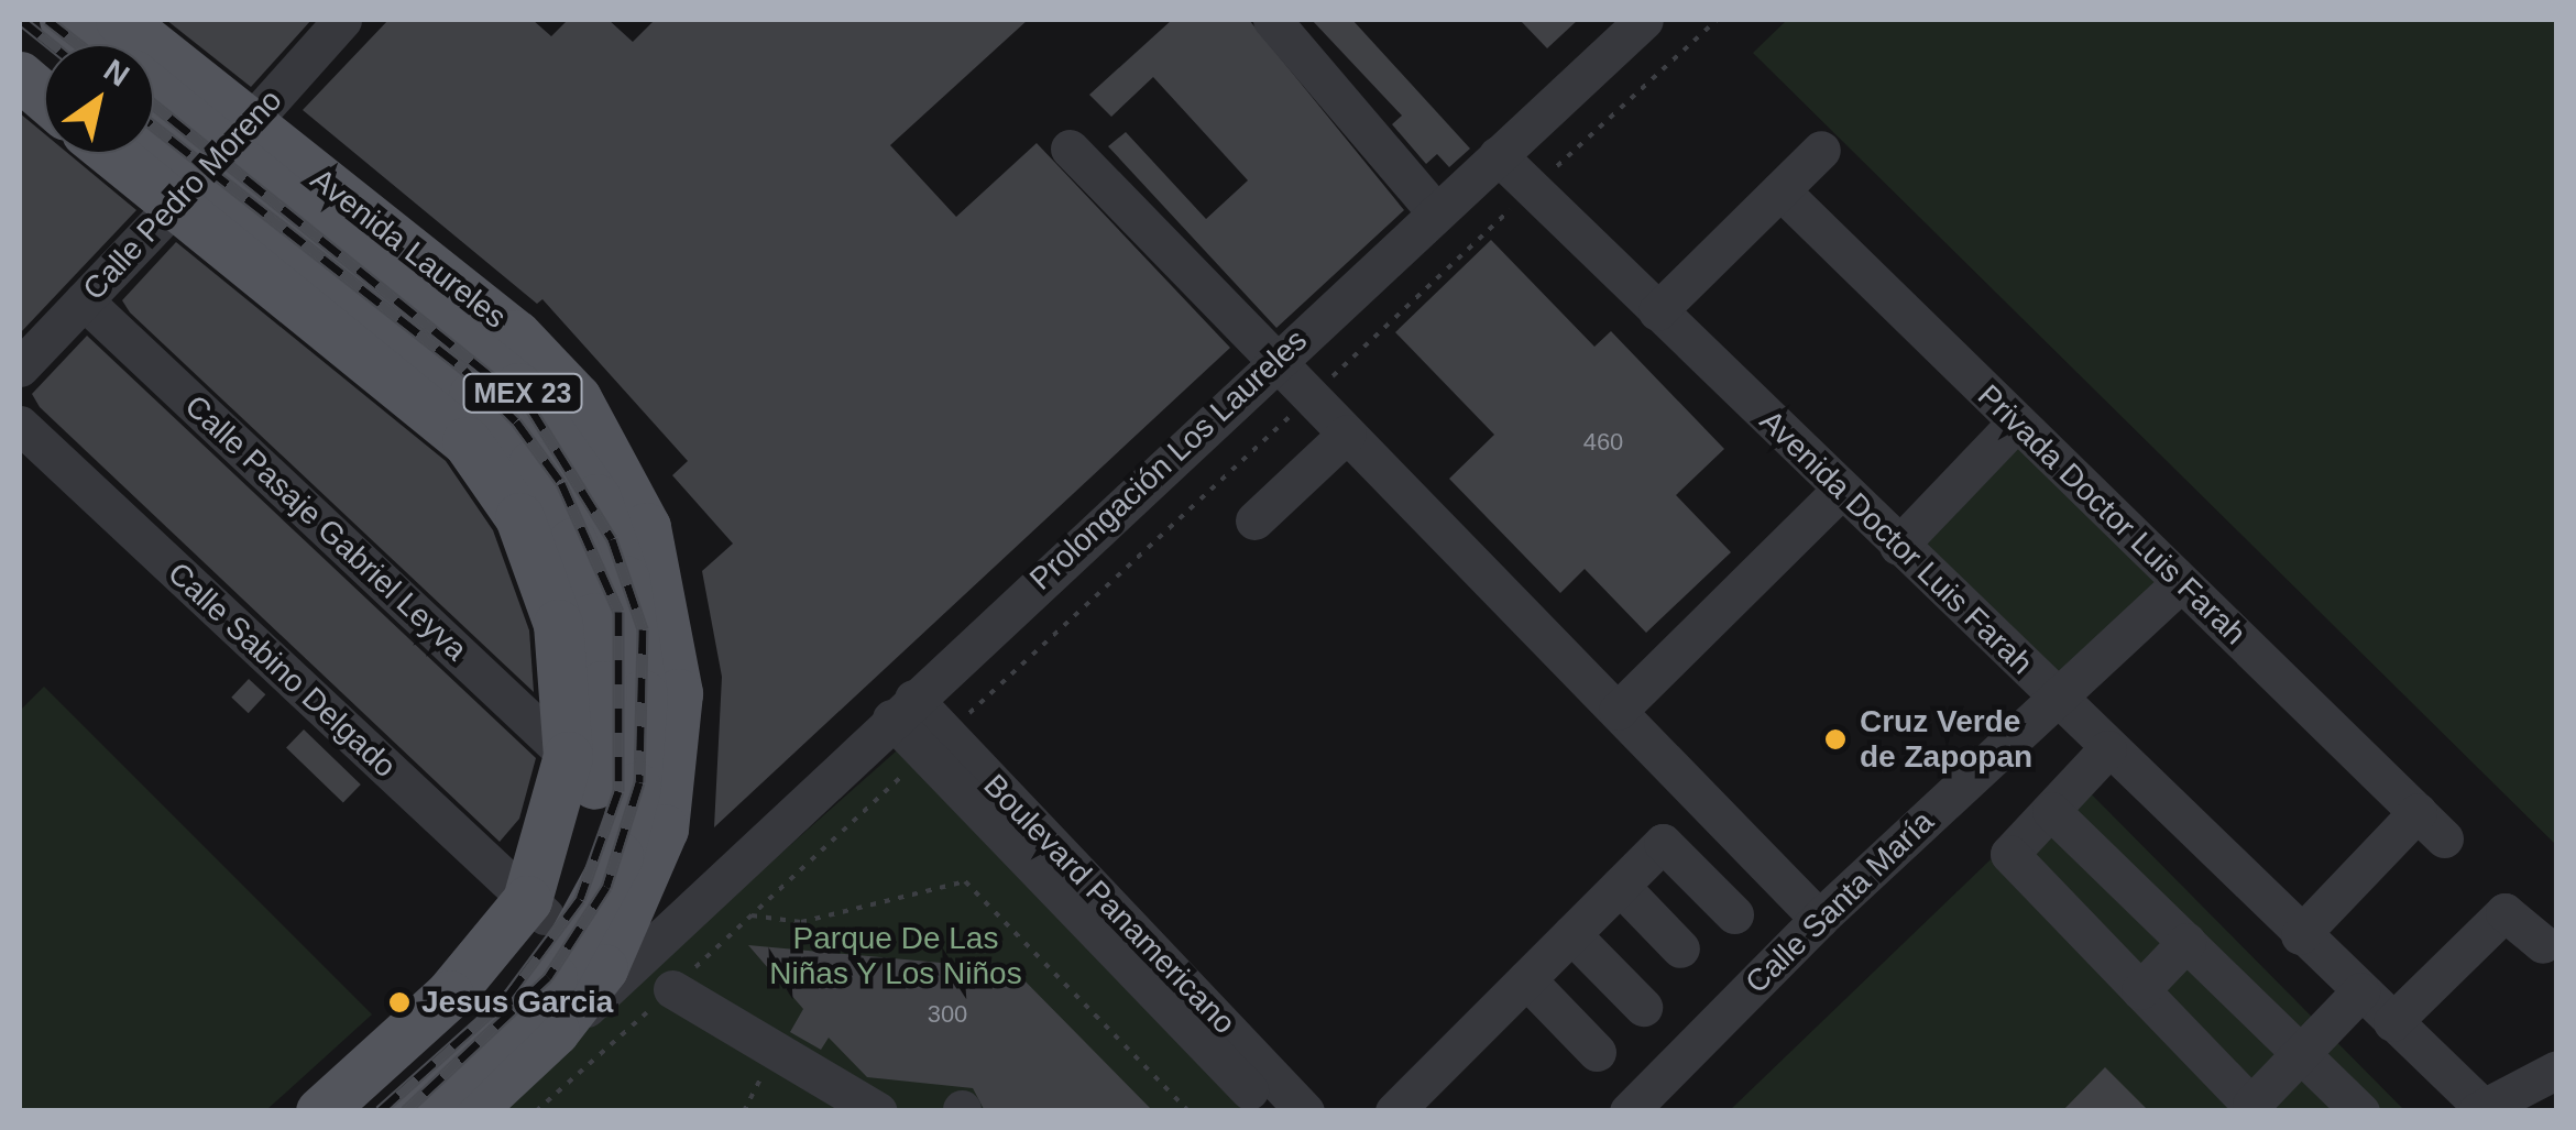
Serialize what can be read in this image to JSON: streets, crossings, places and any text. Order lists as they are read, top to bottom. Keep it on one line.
{"streets":{"main road":["Avenida Laureles","MEX 23"],"street":["Calle Pedro Moreno","Prolongación Los Laureles","Privada Doctor Luis Farah","Calle Pasaje Gabriel Leyva","Avenida Doctor Luis Farah","Calle Sabino Delgado","Calle Santa María","Boulevard Panamericano"]},"crossings":[["Calle Pedro Moreno","Avenida Laureles"],["Calle Pedro Moreno","Calle Pasaje Gabriel Leyva"],["Avenida Laureles","Prolongación Los Laureles"],["Avenida Laureles","Calle Pasaje Gabriel Leyva"],["Avenida Laureles","Calle Sabino Delgado"],["Prolongación Los Laureles","Avenida Doctor Luis Farah"],["Prolongación Los Laureles","Boulevard Panamericano"],["Privada Doctor Luis Farah","Avenida Doctor Luis Farah"],["Privada Doctor Luis Farah","Calle Santa María"],["Avenida Doctor Luis Farah","Calle Santa María"]],"parks":["Parque De Las Niñas Y Los Niños"],"places":["Cruz Verde de Zapopan","Jesus Garcia"],"house_numbers":["460","300"],"north":"top right"}
